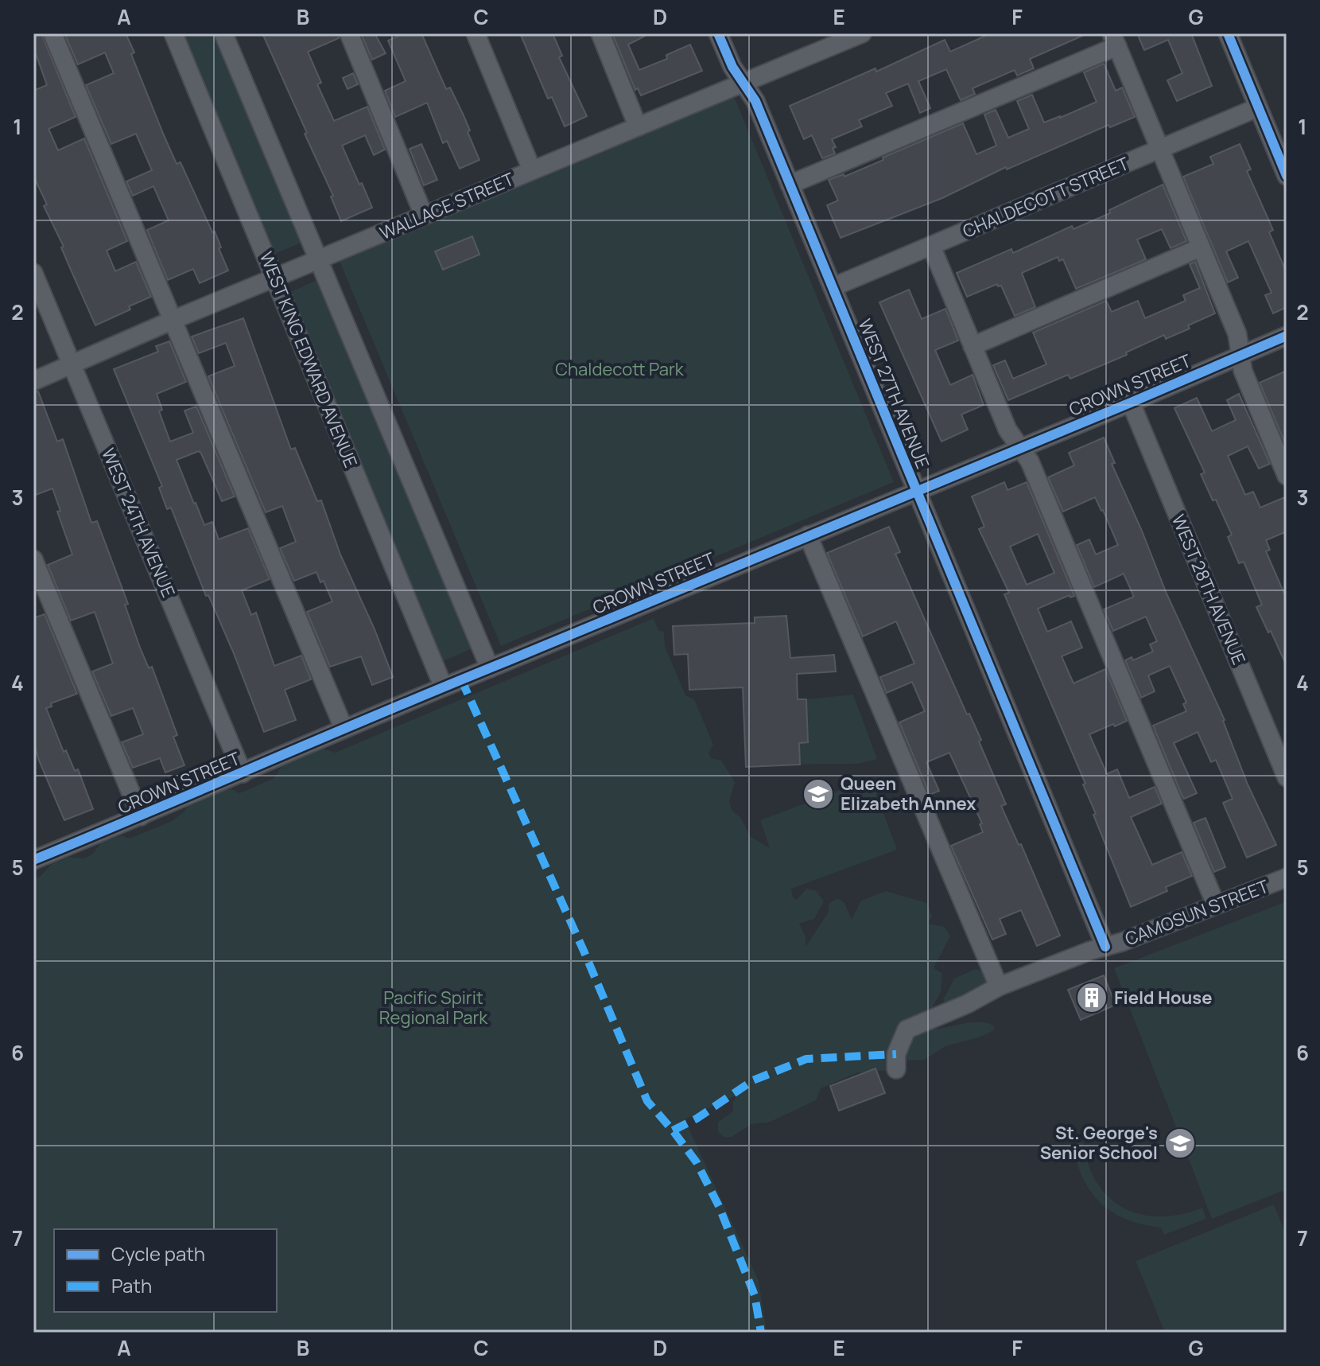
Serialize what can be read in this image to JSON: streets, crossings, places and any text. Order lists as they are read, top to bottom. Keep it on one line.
{"streets":{"street":["CHALDECOTT STREET","WALLACE STREET","WEST KING EDWARD AVENUE","CROWN STREET","WEST 27TH AVENUE","WEST 24TH AVENUE","WEST 28TH AVENUE","CAMOSUN STREET"]},"crossings":[["CHALDECOTT STREET","WEST 27TH AVENUE"],["WALLACE STREET","WEST KING EDWARD AVENUE"],["WALLACE STREET","WEST 27TH AVENUE"],["WALLACE STREET","WEST 24TH AVENUE"],["WEST KING EDWARD AVENUE","CROWN STREET"],["CROWN STREET","WEST 27TH AVENUE"],["CROWN STREET","WEST 24TH AVENUE"],["CROWN STREET","WEST 28TH AVENUE"],["WEST 27TH AVENUE","CAMOSUN STREET"]],"parks":["Chaldecott Park","Pacific Spirit Regional Park"],"places":{"school or university":["Queen Elizabeth Annex","St. George's Senior School"],"building":["Field House"]},"legend":["Cycle path","Path"],"grid":{"columns":["A","B","C","D","E","F","G"],"rows":["1","2","3","4","5","6","7"]}}
